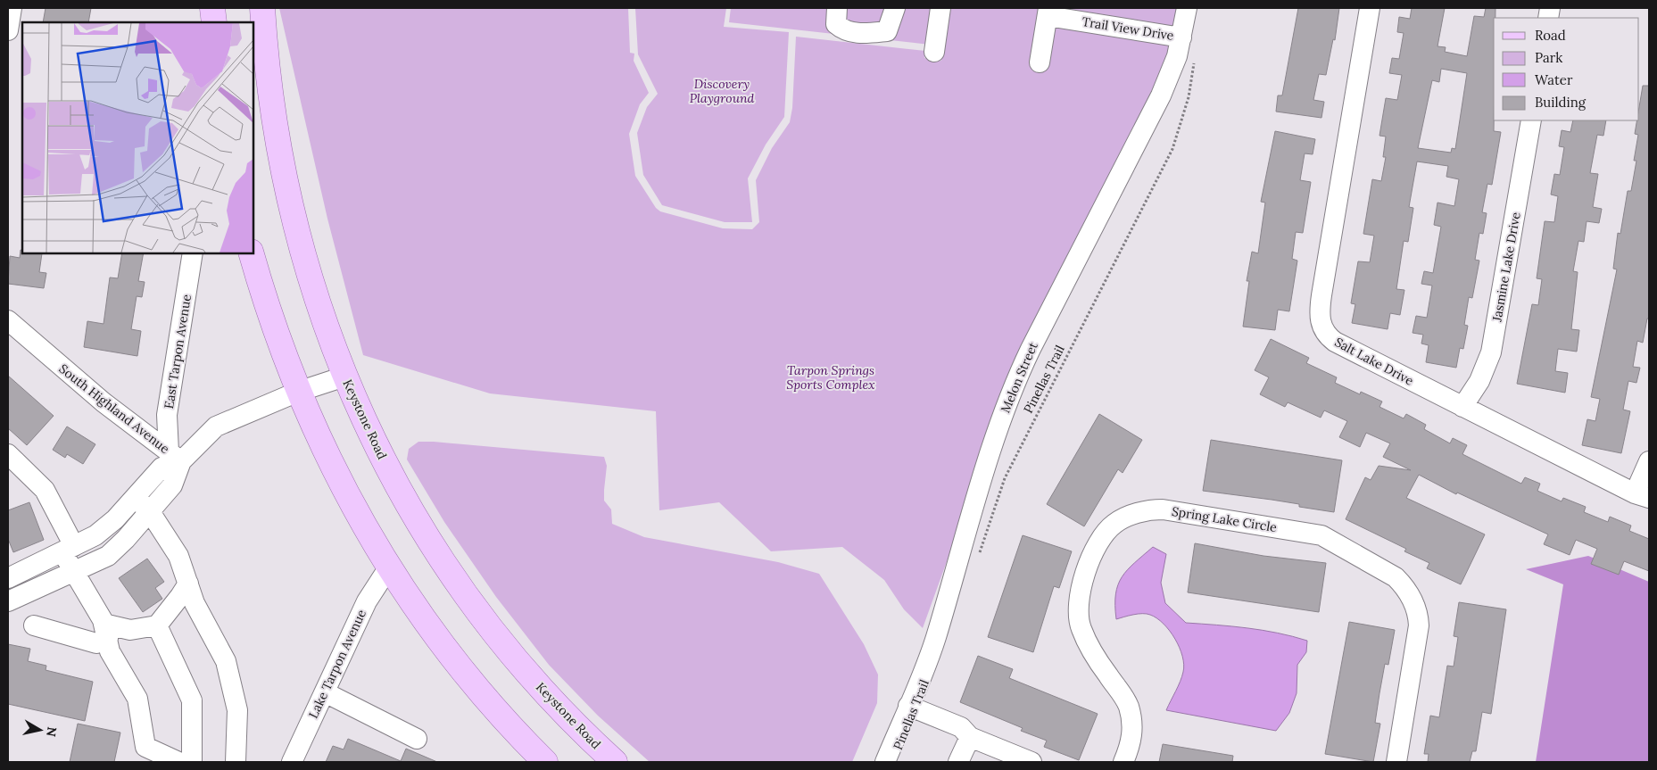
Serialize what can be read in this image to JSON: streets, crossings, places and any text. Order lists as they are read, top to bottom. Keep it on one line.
{"streets":{"main road":["Keystone Road"],"street":["Trail View Drive","Jasmine Lake Drive","East Tarpon Avenue","Salt Lake Drive","Melon Street","South Highland Avenue","Spring Lake Circle","Lake Tarpon Avenue"],"path":["Pinellas Trail"]},"crossings":[["Trail View Drive","Melon Street"],["Jasmine Lake Drive","Salt Lake Drive"],["East Tarpon Avenue","South Highland Avenue"],["South Highland Avenue","Keystone Road"]],"parks":["Discovery Playground","Tarpon Springs Sports Complex"],"legend":["Road","Park","Water","Building"],"north":"right"}
